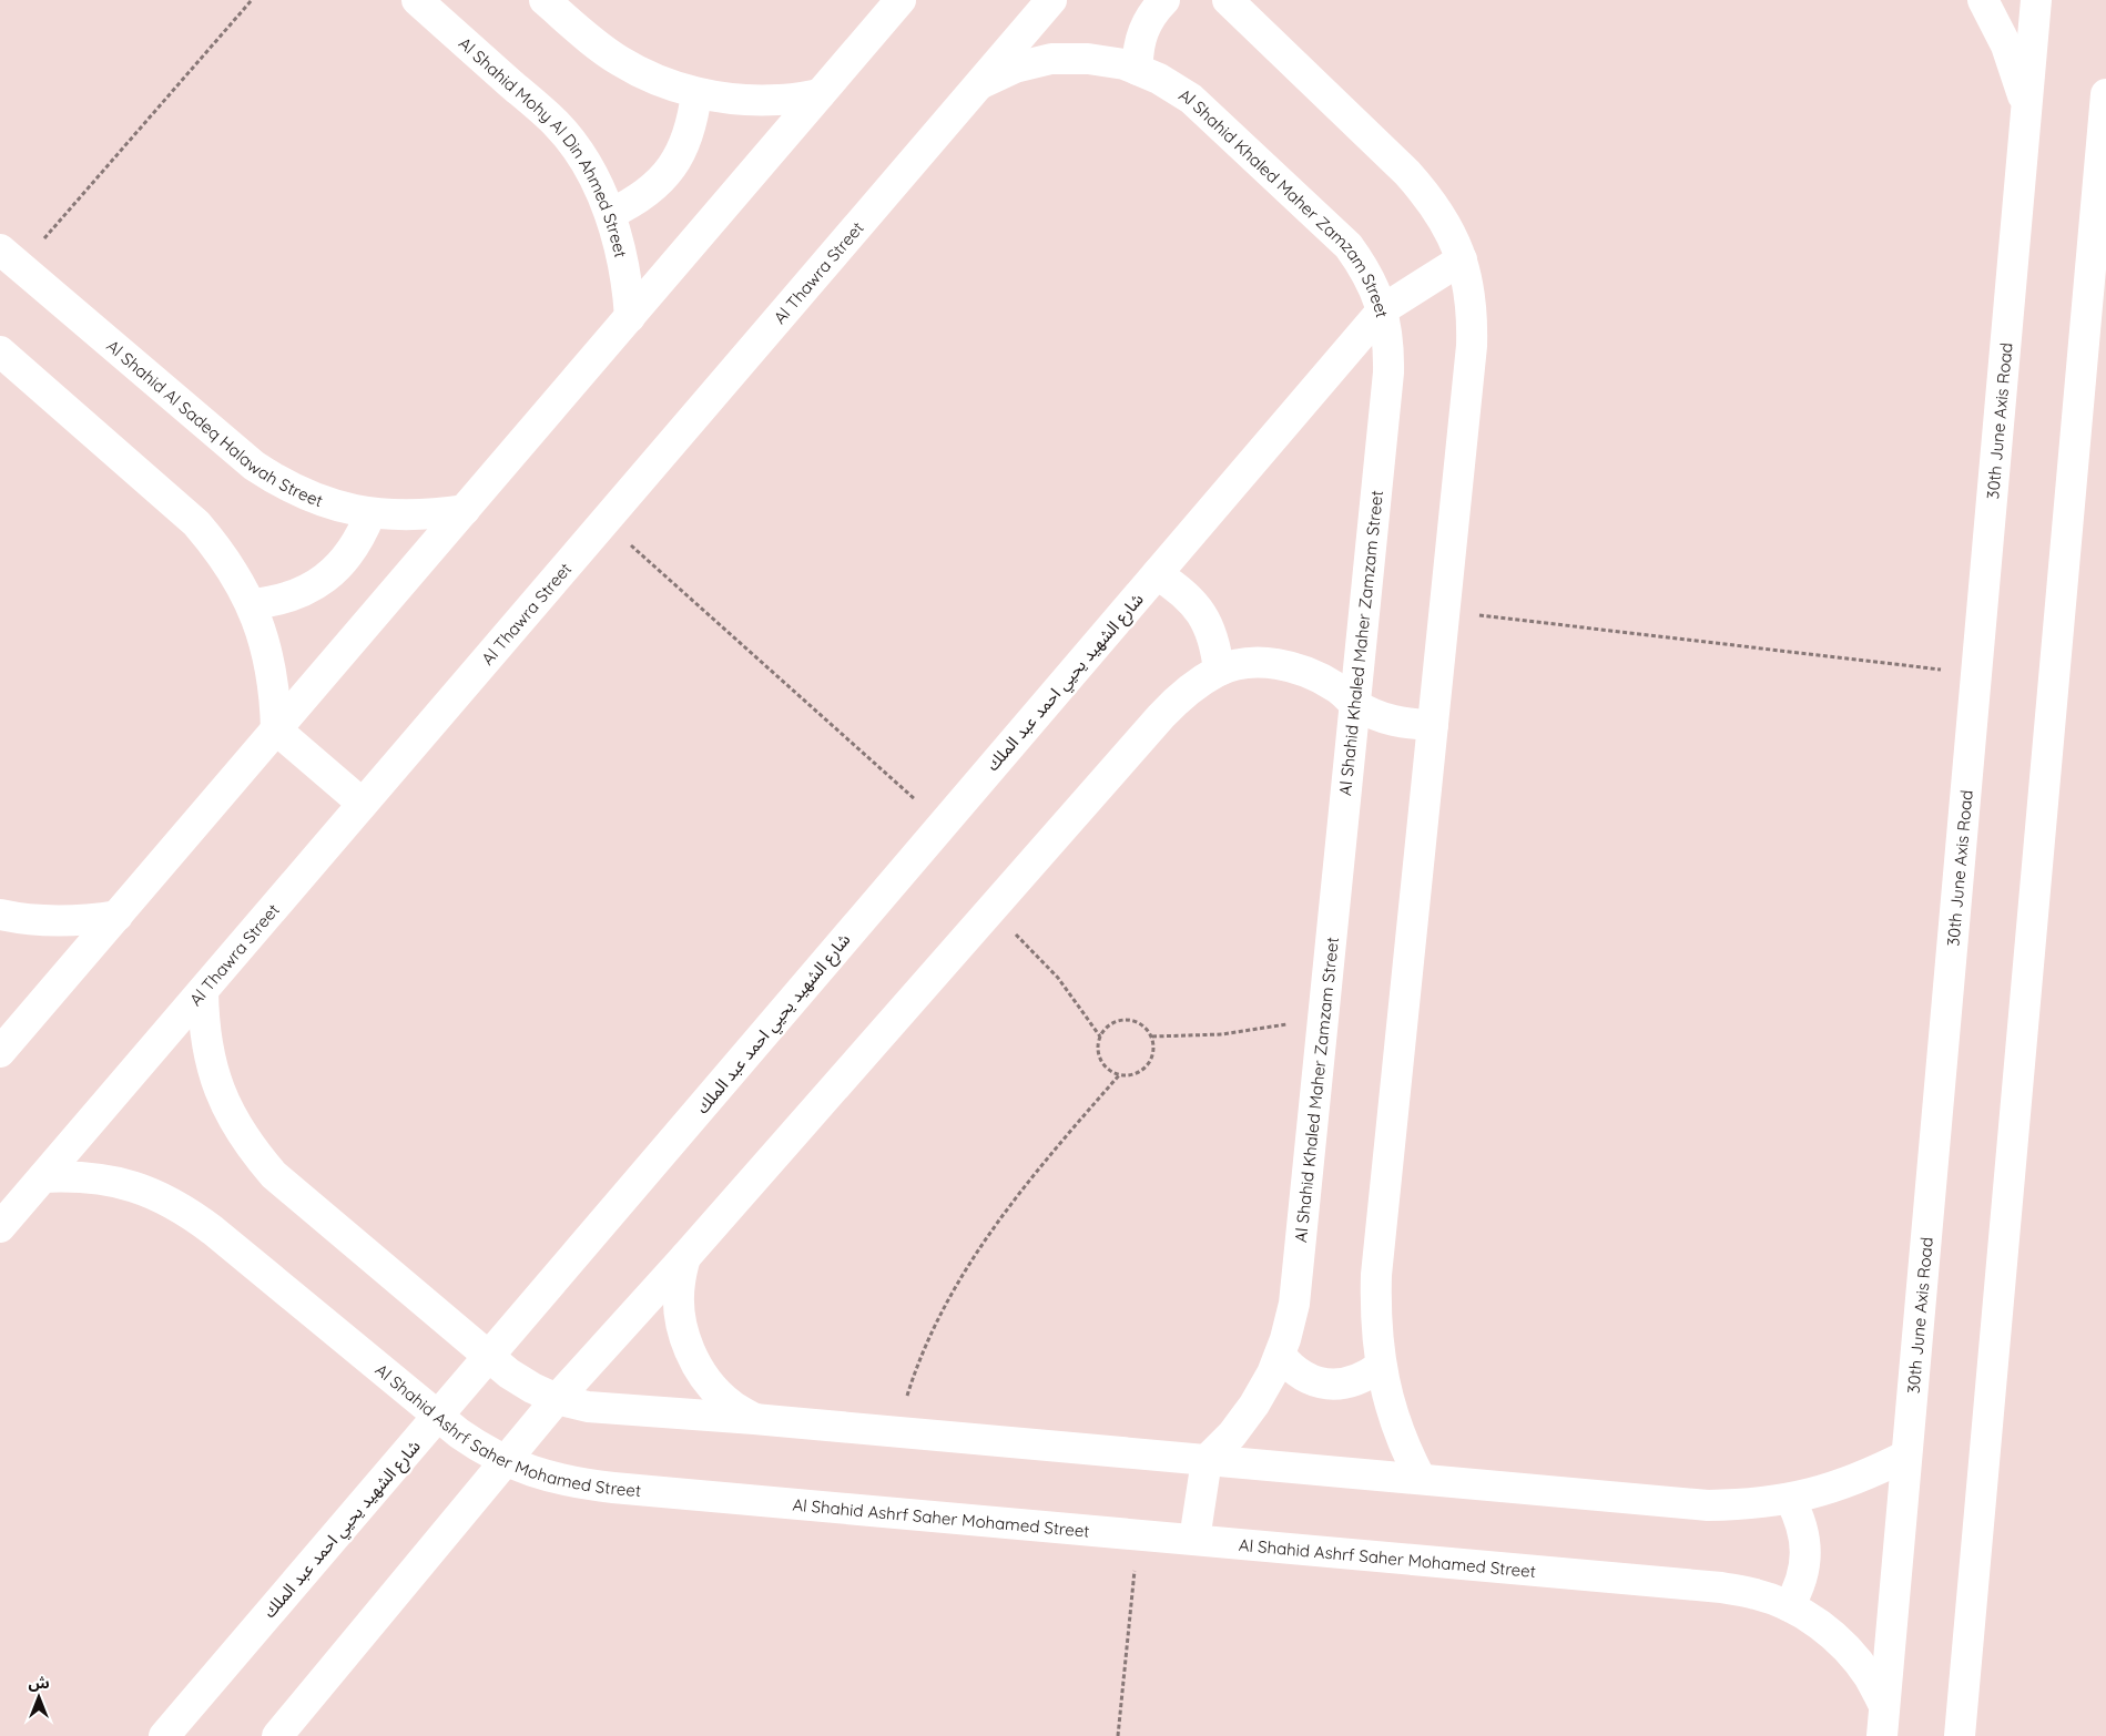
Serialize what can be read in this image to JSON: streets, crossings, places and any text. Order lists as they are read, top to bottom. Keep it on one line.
{"streets":{"street":["Al Shahid Mohy Al Din Ahmed Street","Al Shahid Khaled Maher Zamzam Street","Al Thawra Street","Al Shahid Al Sadeq Halawah Street","30th June Axis Road","شارع الشهيد يحيي احمد عبد الملك","Al Shahid Ashrf Saher Mohamed Street"]},"crossings":[["Al Shahid Khaled Maher Zamzam Street","Al Thawra Street"],["Al Shahid Khaled Maher Zamzam Street","شارع الشهيد يحيي احمد عبد الملك"],["Al Thawra Street","Al Shahid Ashrf Saher Mohamed Street"],["30th June Axis Road","Al Shahid Ashrf Saher Mohamed Street"],["شارع الشهيد يحيي احمد عبد الملك","Al Shahid Ashrf Saher Mohamed Street"]],"north":"top"}
